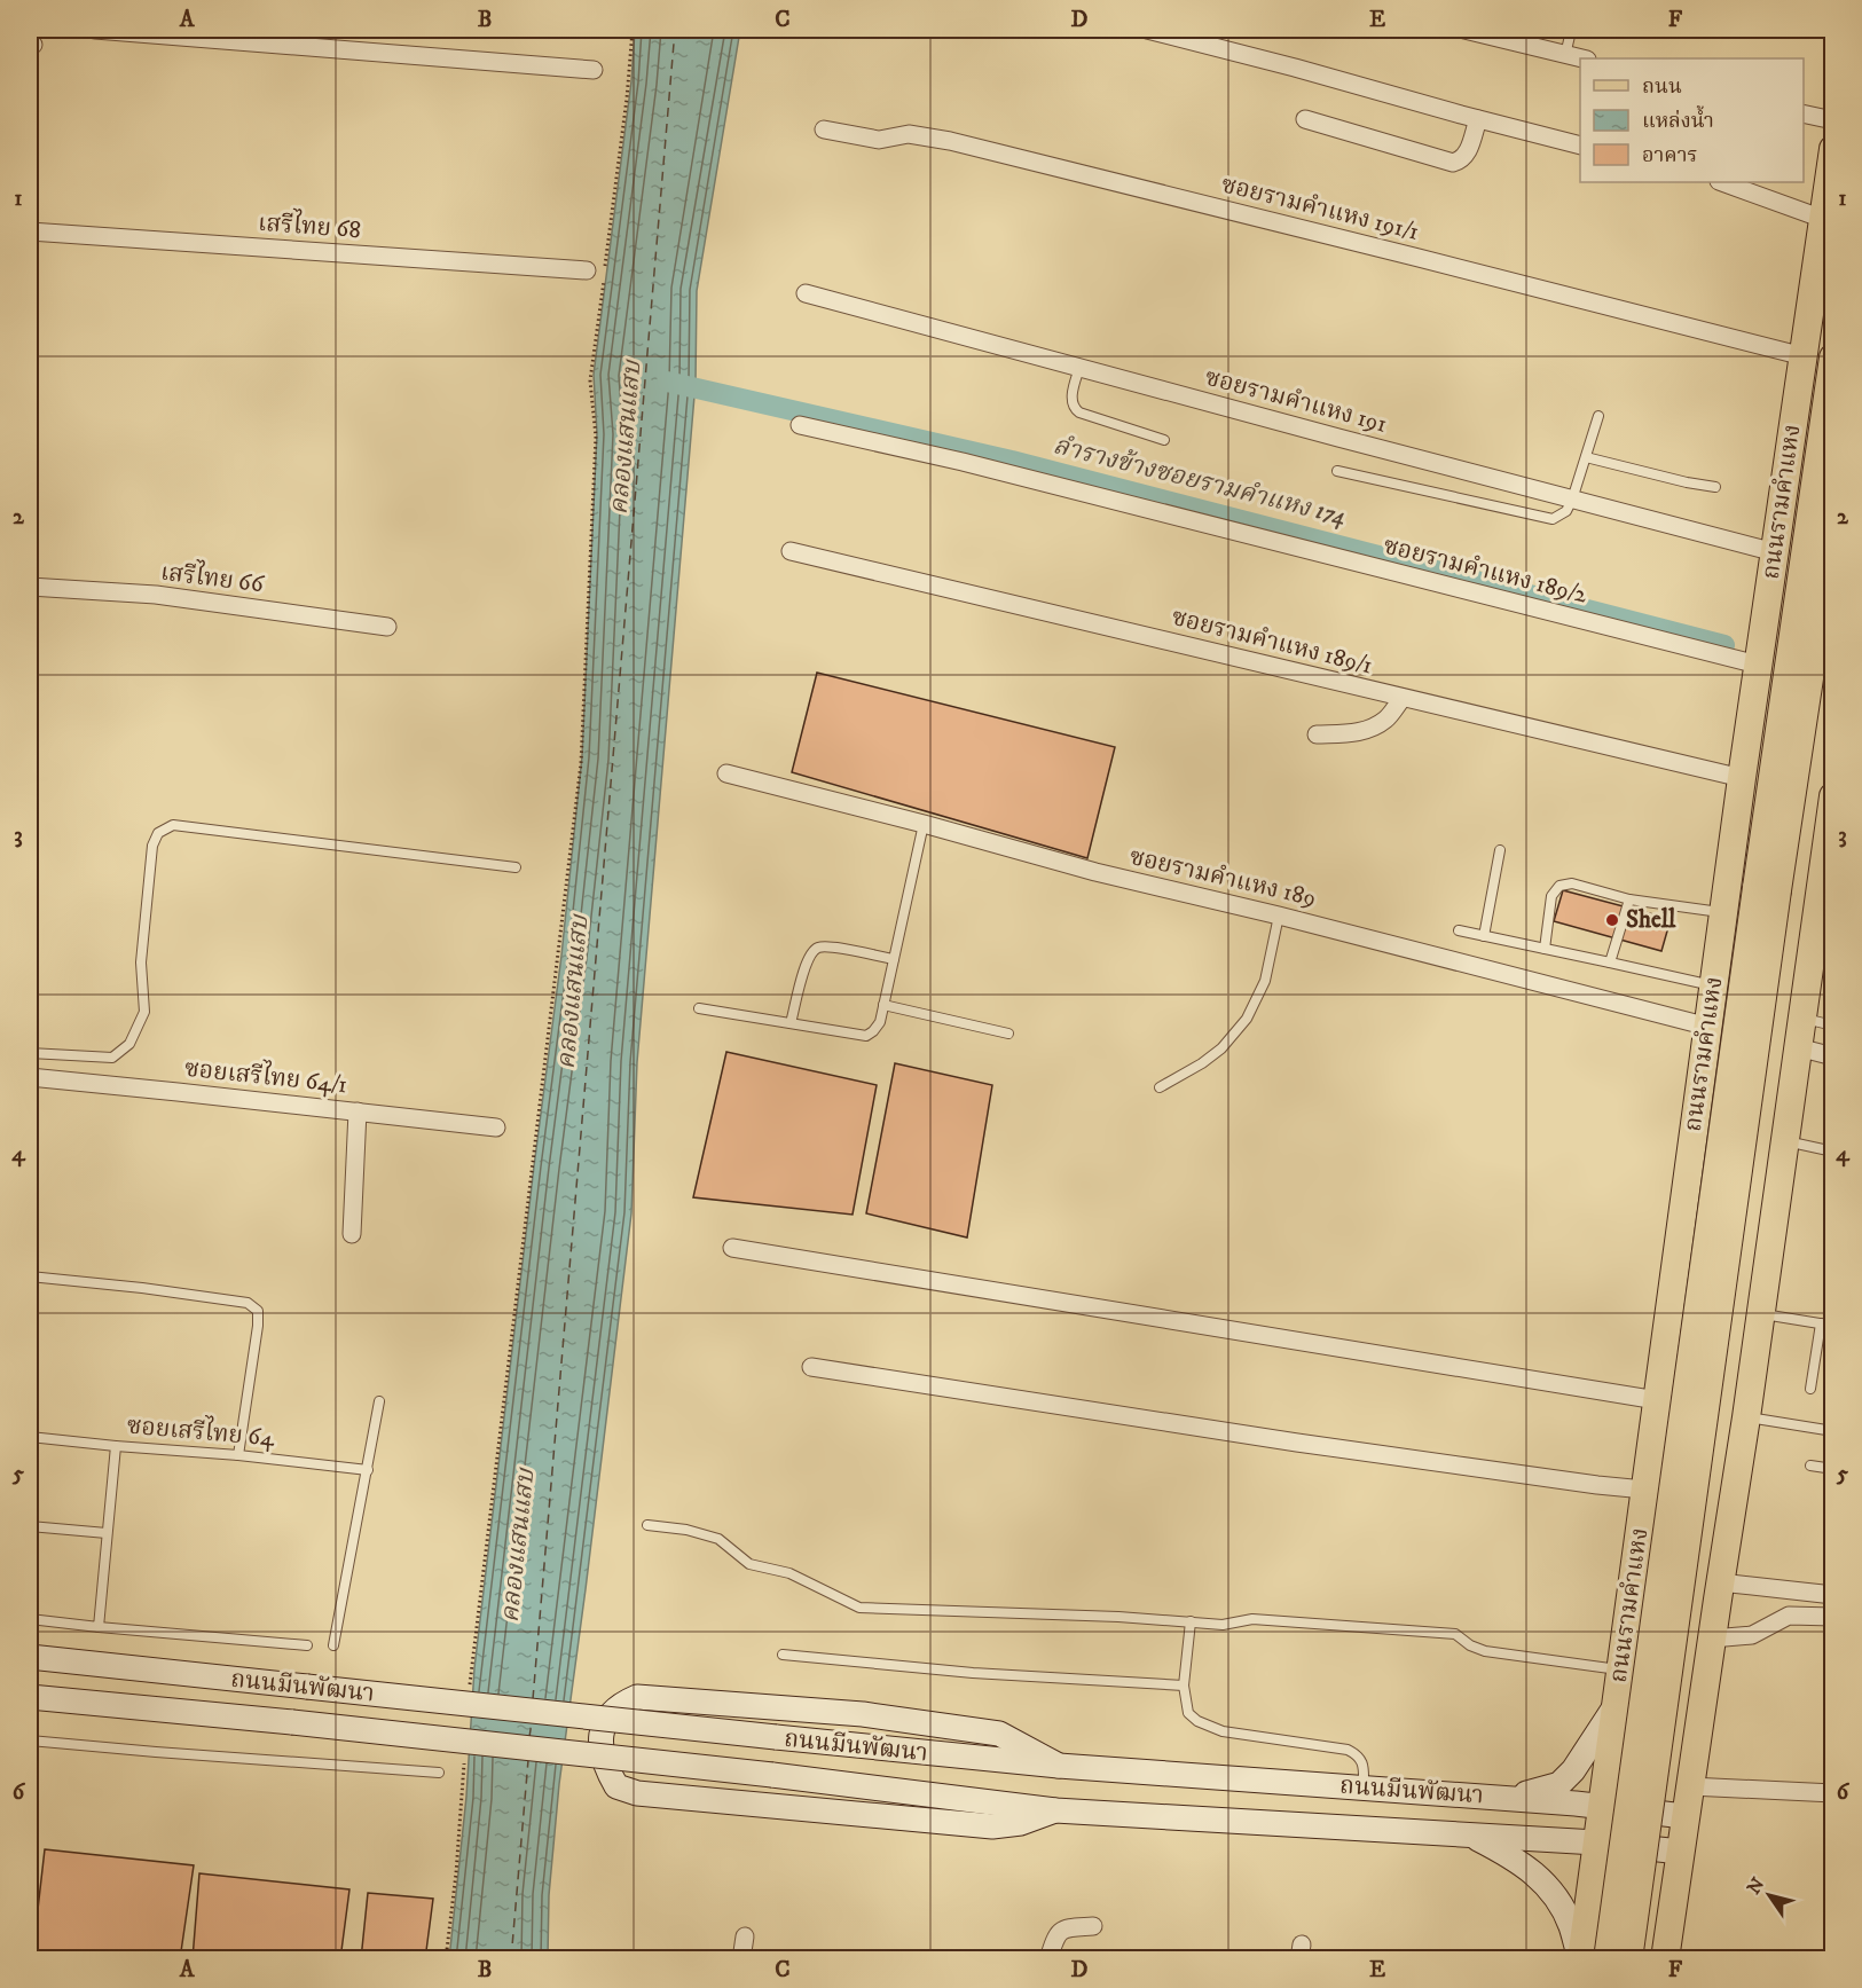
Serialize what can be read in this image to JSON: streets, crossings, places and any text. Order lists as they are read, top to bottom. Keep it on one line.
{"streets":{"main road":["ถนนรามคำแหง"],"street":["ซอยรามคำแหง 191/1","เสรีไทย 68","ซอยรามคำแหง 191","ซอยรามคำแหง 189/2","เสรีไทย 66","ซอยรามคำแหง 189/1","ซอยรามคำแหง 189","ซอยเสรีไทย 64/1","ถนนมีนพัฒนา"],"lane":["ซอยเสรีไทย 64"]},"crossings":[["ซอยรามคำแหง 191/1","ถนนรามคำแหง"],["ซอยรามคำแหง 191","ถนนรามคำแหง"],["ถนนรามคำแหง","ซอยรามคำแหง 189/2"],["ถนนรามคำแหง","ซอยรามคำแหง 189/1"],["ถนนรามคำแหง","ซอยรามคำแหง 189"],["ถนนรามคำแหง","ถนนมีนพัฒนา"]],"water":["คลองแสนแสบ","ลำรางข้างซอยรามคำแหง 174"],"places":["Shell"],"legend":["ถนน","แหล่งน้ำ","อาคาร"],"north":"top left","grid":{"columns":["A","B","C","D","E","F"],"rows":["1","2","3","4","5","6"]}}
